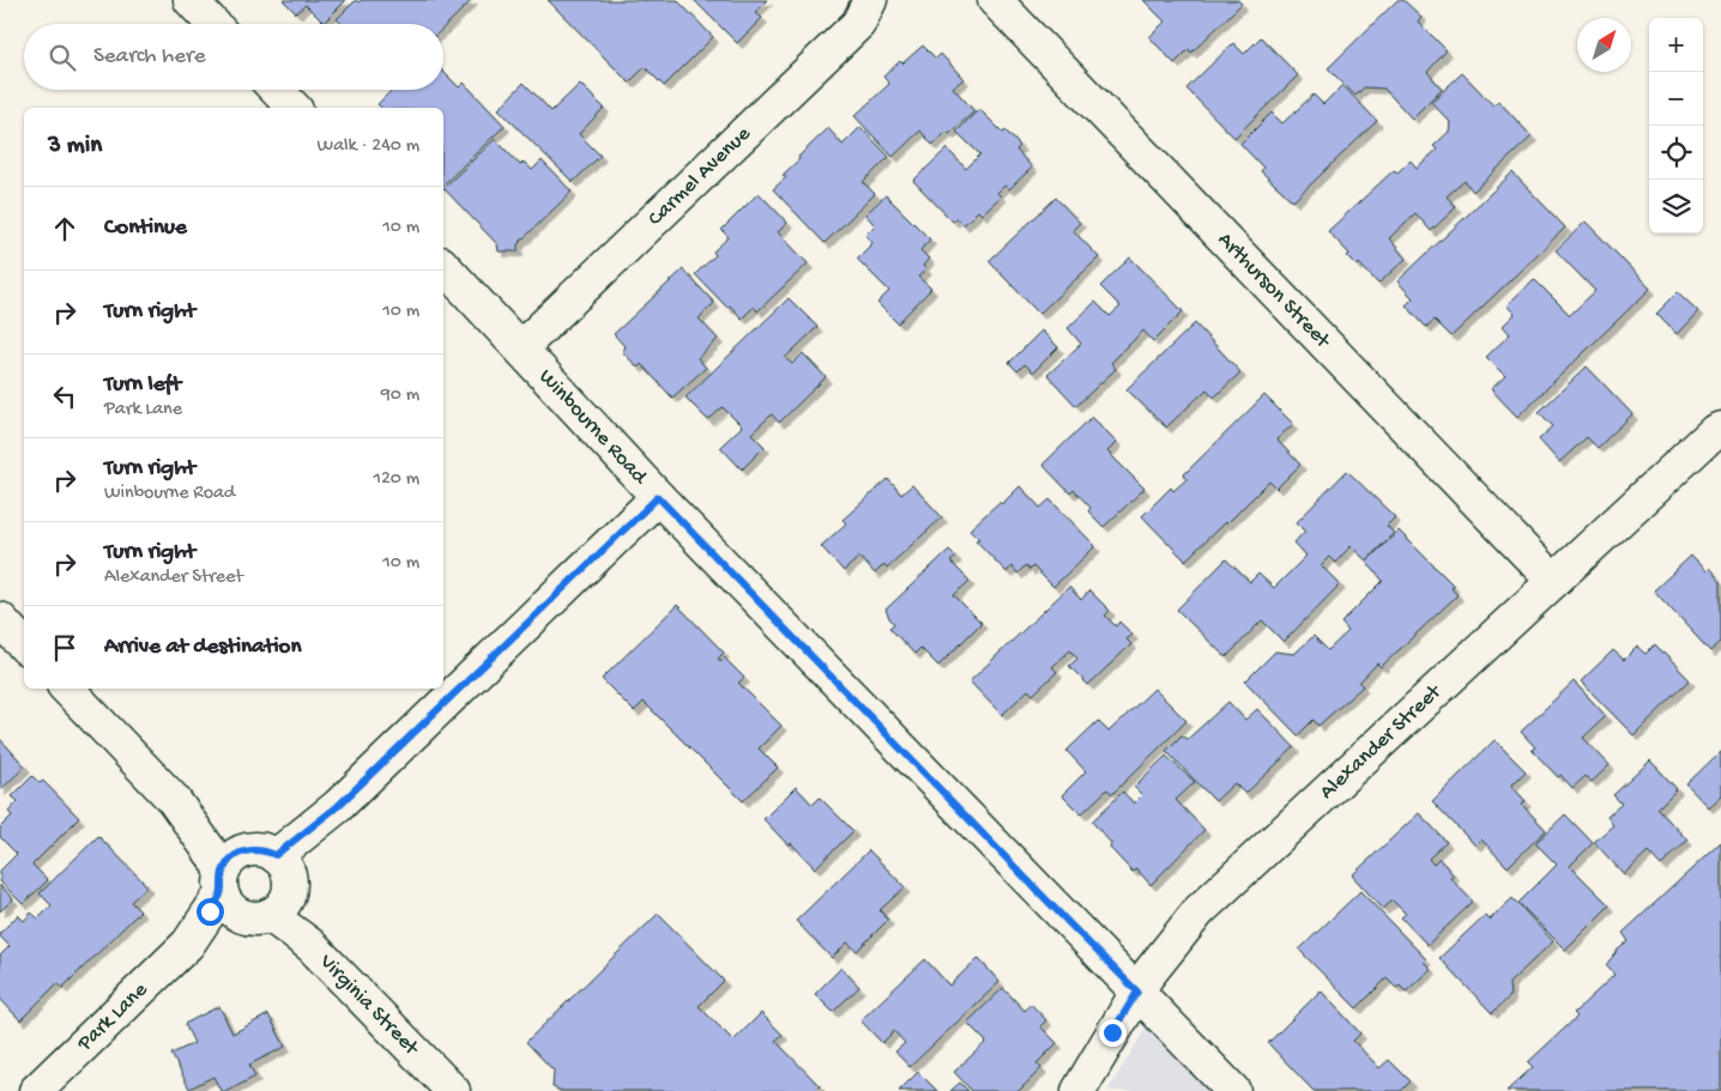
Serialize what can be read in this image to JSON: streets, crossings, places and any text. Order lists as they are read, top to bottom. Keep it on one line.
{"streets":{"street":["Carmel Avenue","Arthurson Street","Winbourne Road","Alexander Street","Virginia Street","Park Lane"]},"crossings":[["Carmel Avenue","Winbourne Road"],["Arthurson Street","Alexander Street"],["Winbourne Road","Alexander Street"],["Winbourne Road","Park Lane"],["Virginia Street","Park Lane"]],"north":"top right","page":{"map_buttons":["+","−"],"search":"Search here","heading":["3 min","Walk · 240 m"],"list":[["Continue","10 m"],["Turn right","10 m"],["Turn left","Park Lane","90 m"],["Turn right","Winbourne Road","120 m"],["Turn right","Alexander Street","10 m"],"Arrive at destination"]}}
